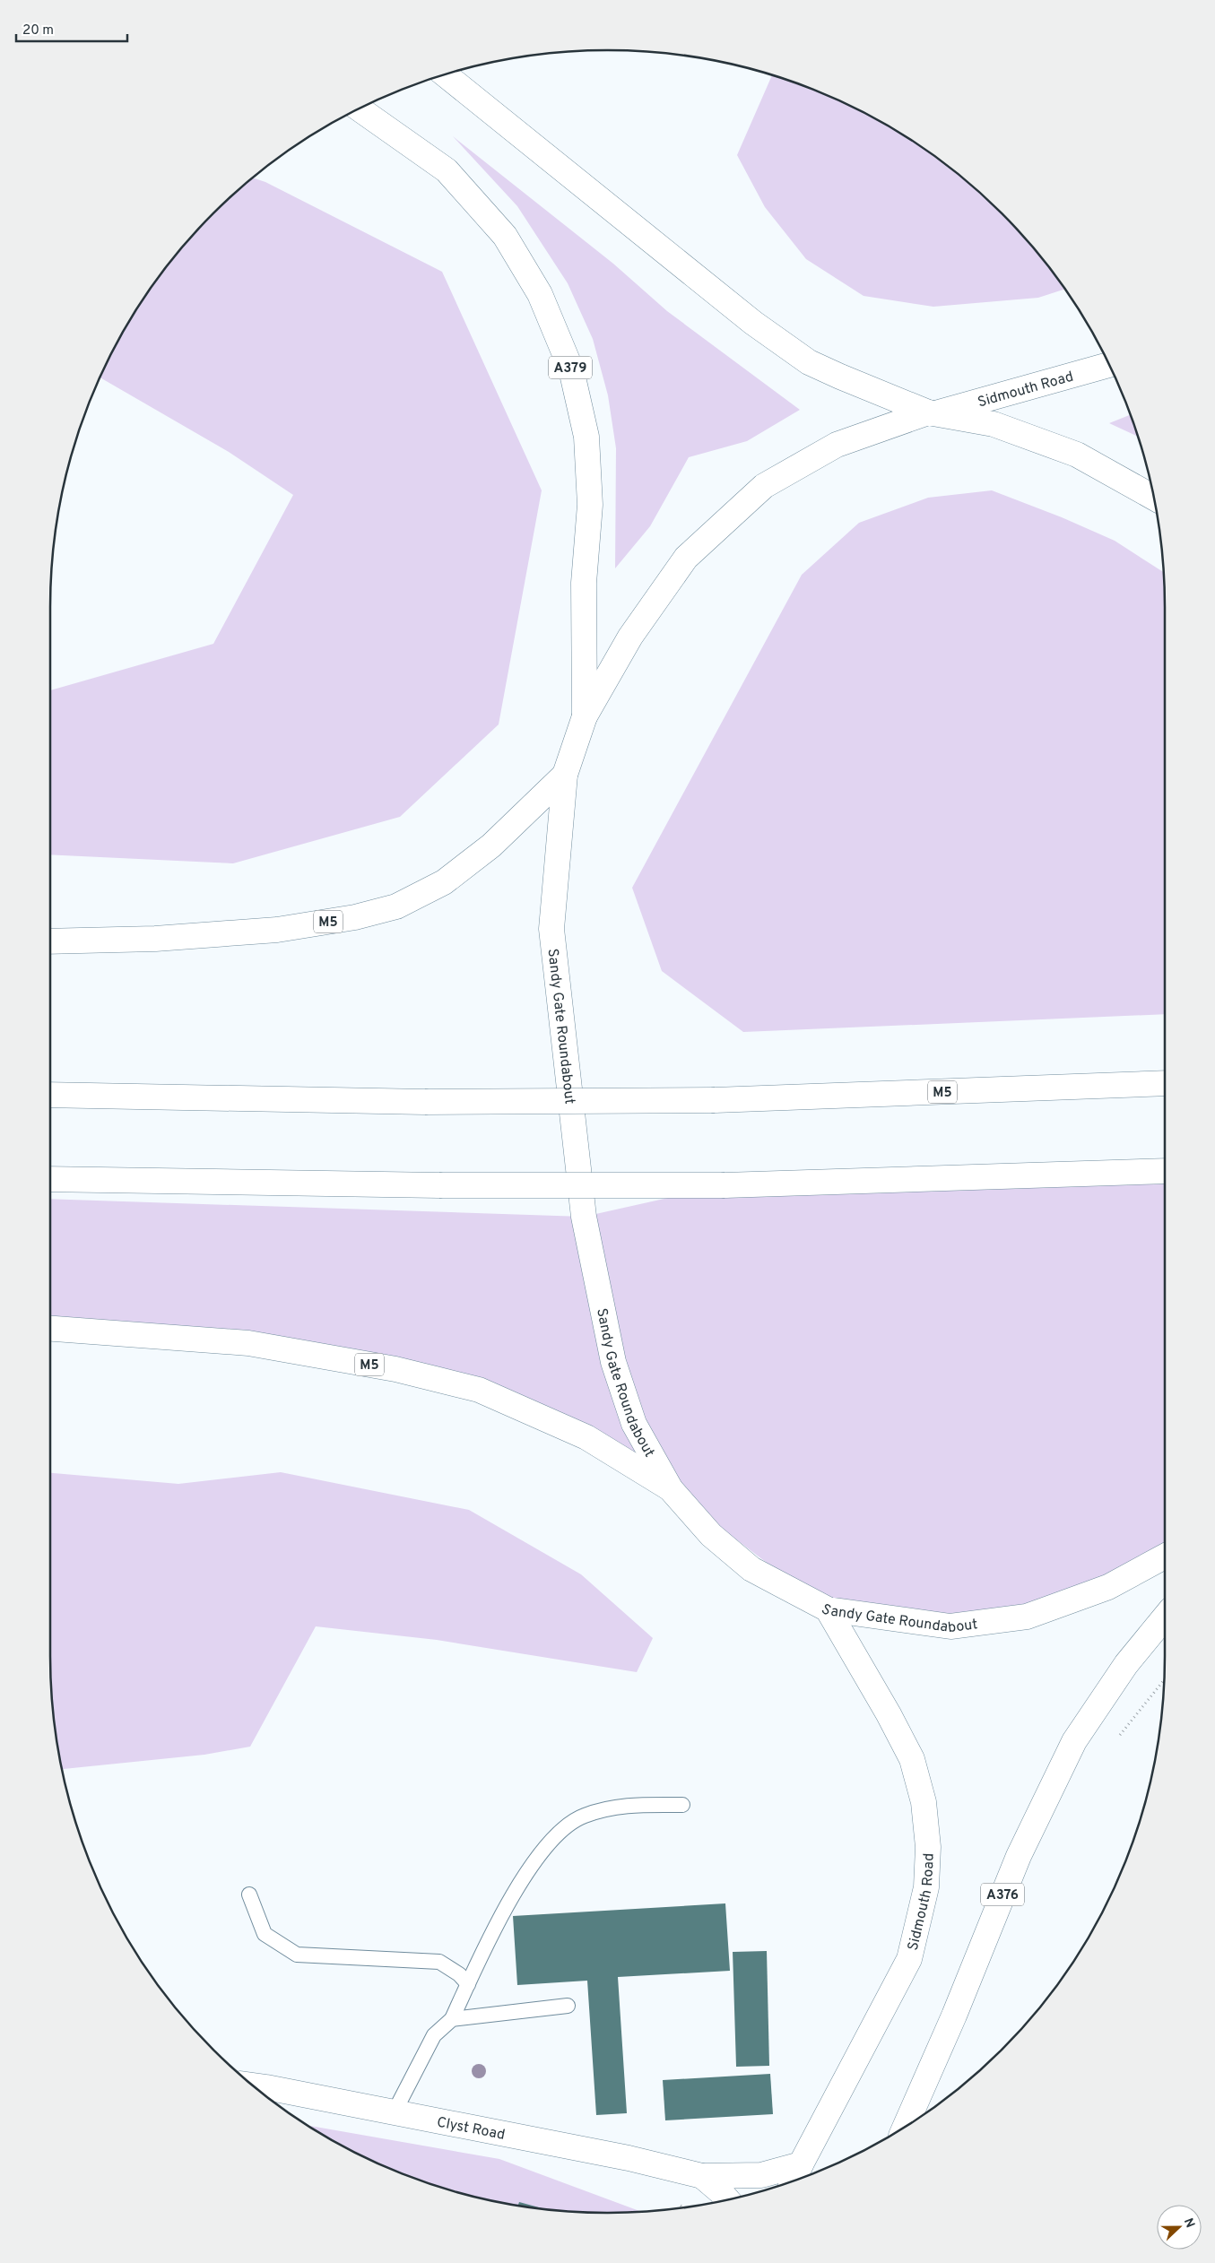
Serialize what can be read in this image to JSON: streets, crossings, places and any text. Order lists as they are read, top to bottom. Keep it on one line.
{"streets":{"main road":["A379","Sidmouth Road","M5","Sandy Gate Roundabout","A376","Clyst Road"]},"crossings":[["A379","Sandy Gate Roundabout"],["Sidmouth Road","Sandy Gate Roundabout"],["Sidmouth Road","Clyst Road"],["M5","Sandy Gate Roundabout"]],"scale_bar":"20 m","north":"right"}
